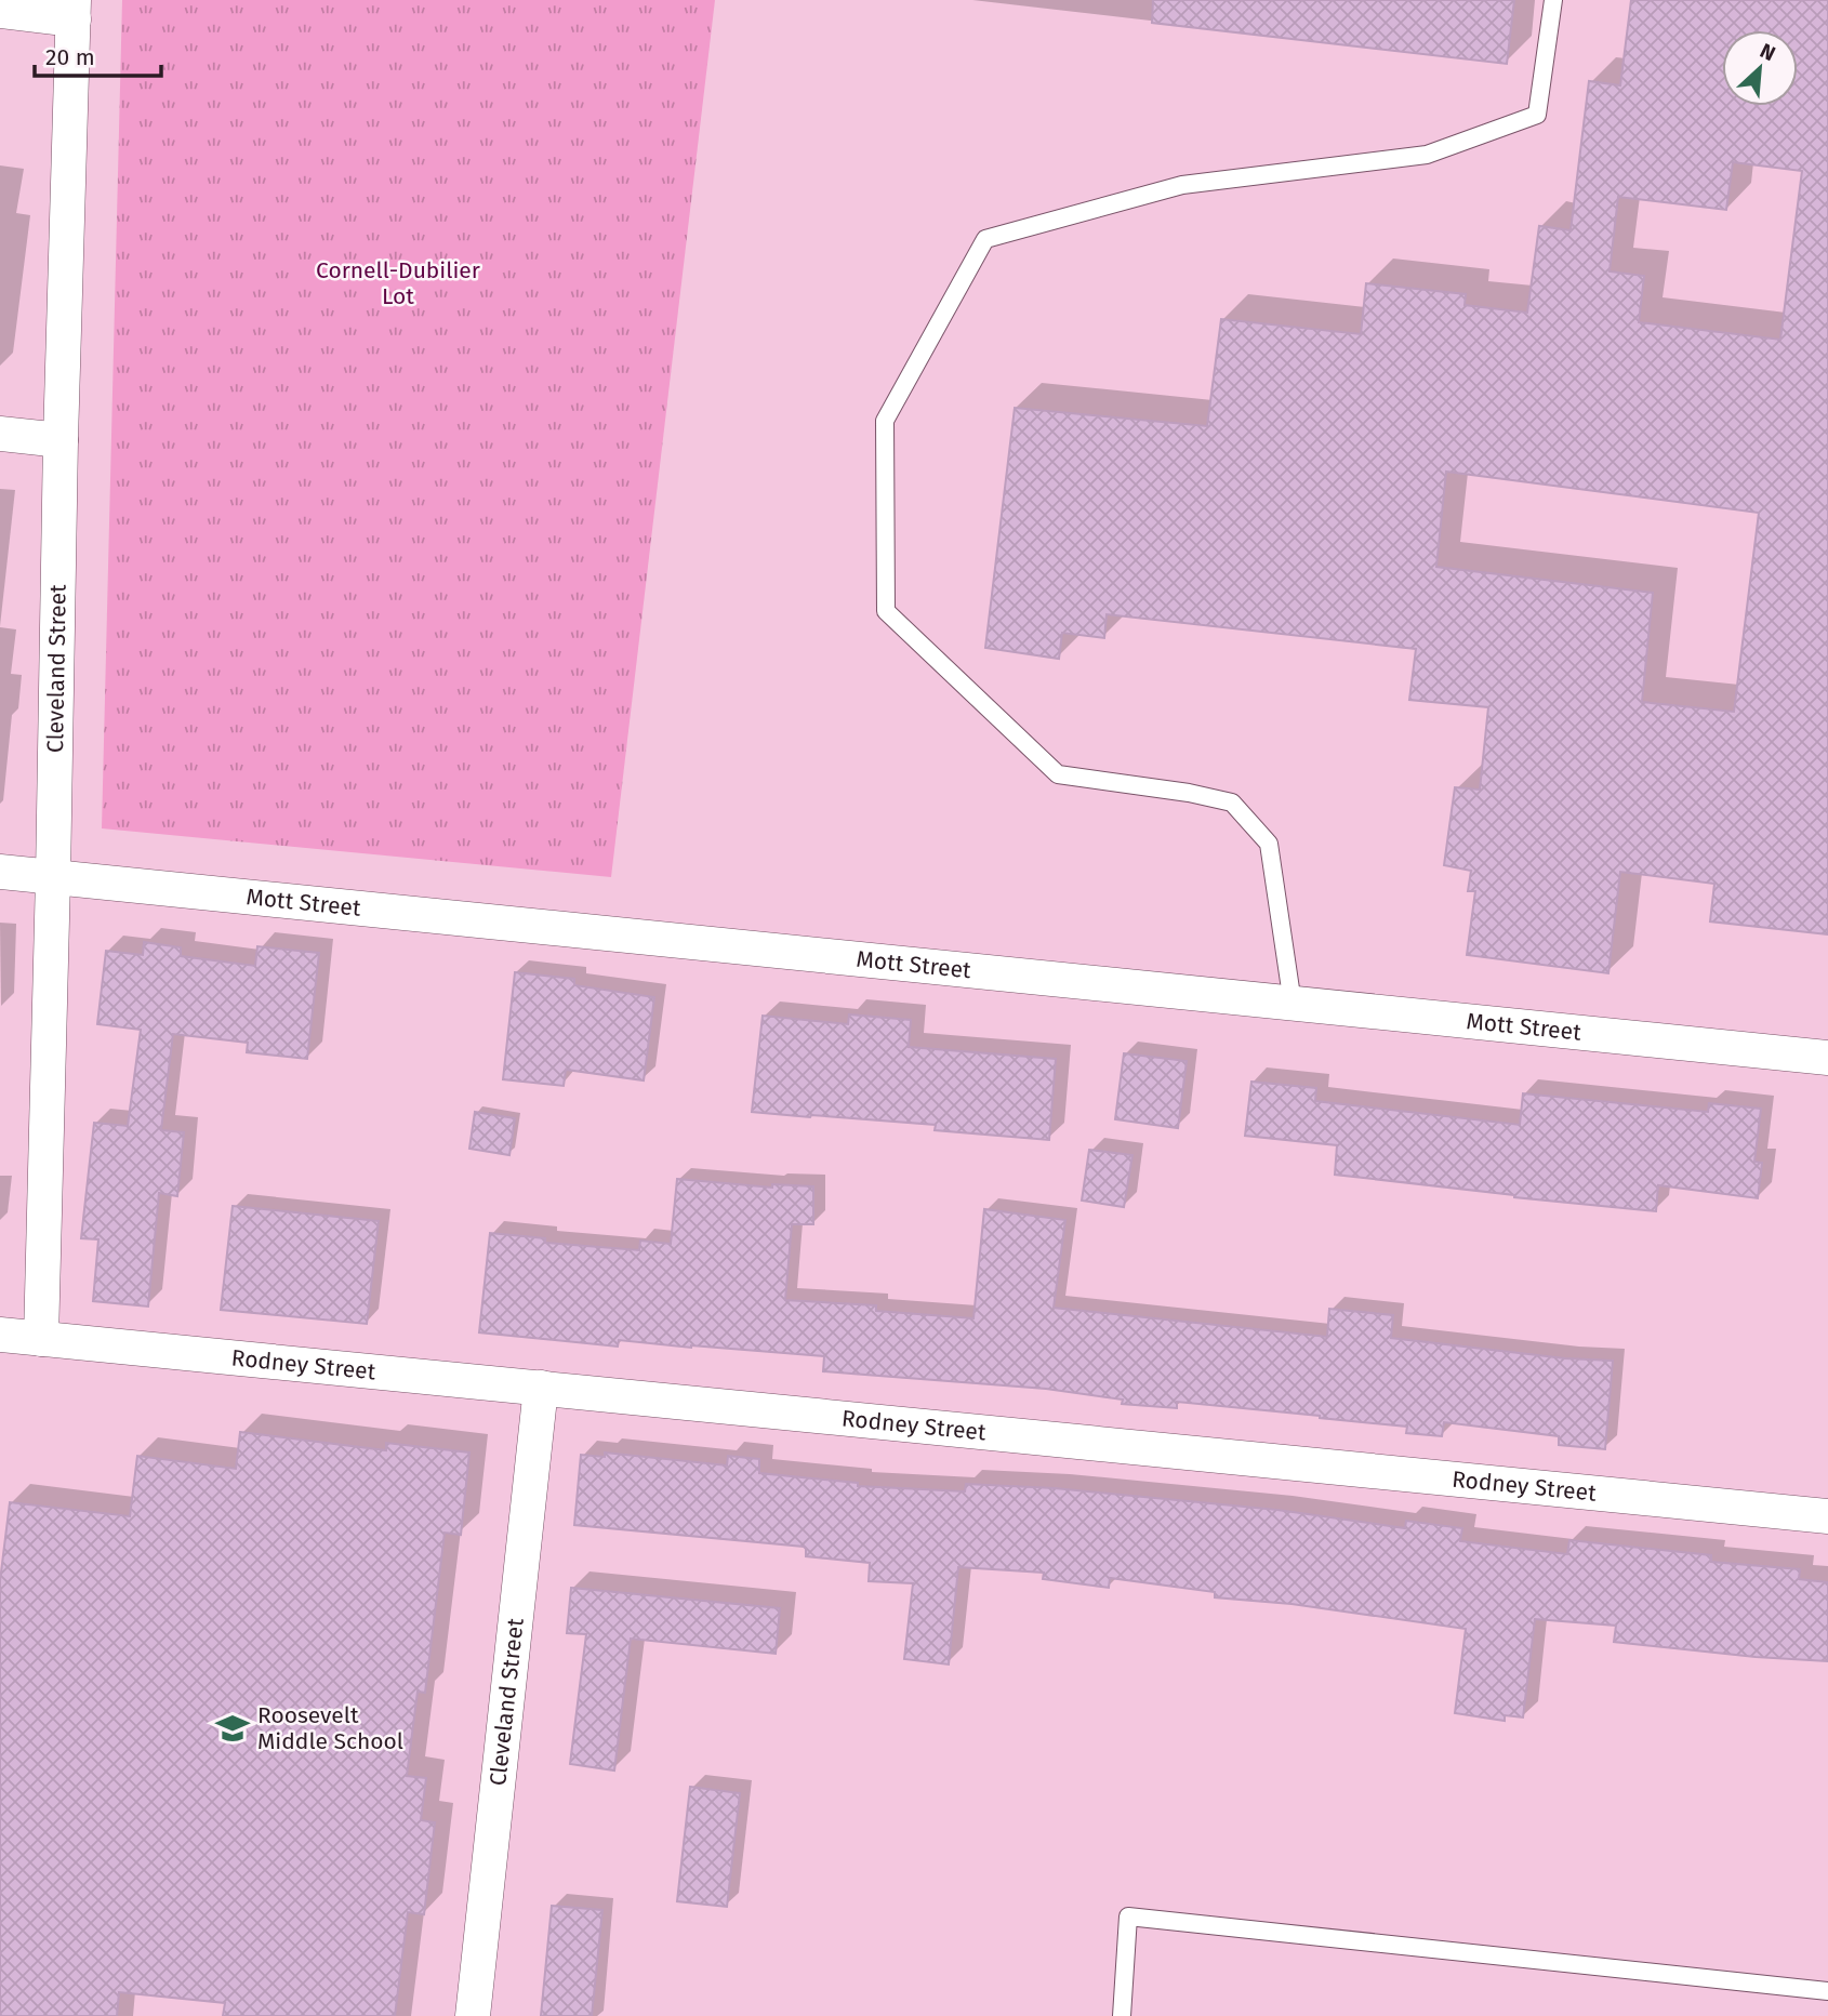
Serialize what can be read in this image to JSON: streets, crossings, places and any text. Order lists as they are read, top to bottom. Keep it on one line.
{"streets":{"street":["Cleveland Street","Mott Street","Rodney Street"]},"crossings":[["Cleveland Street","Mott Street"],["Cleveland Street","Rodney Street"]],"parks":["Cornell-Dubilier Lot"],"places":{"school or university":["Roosevelt Middle School"]},"scale_bar":"20 m","north":"top right"}
